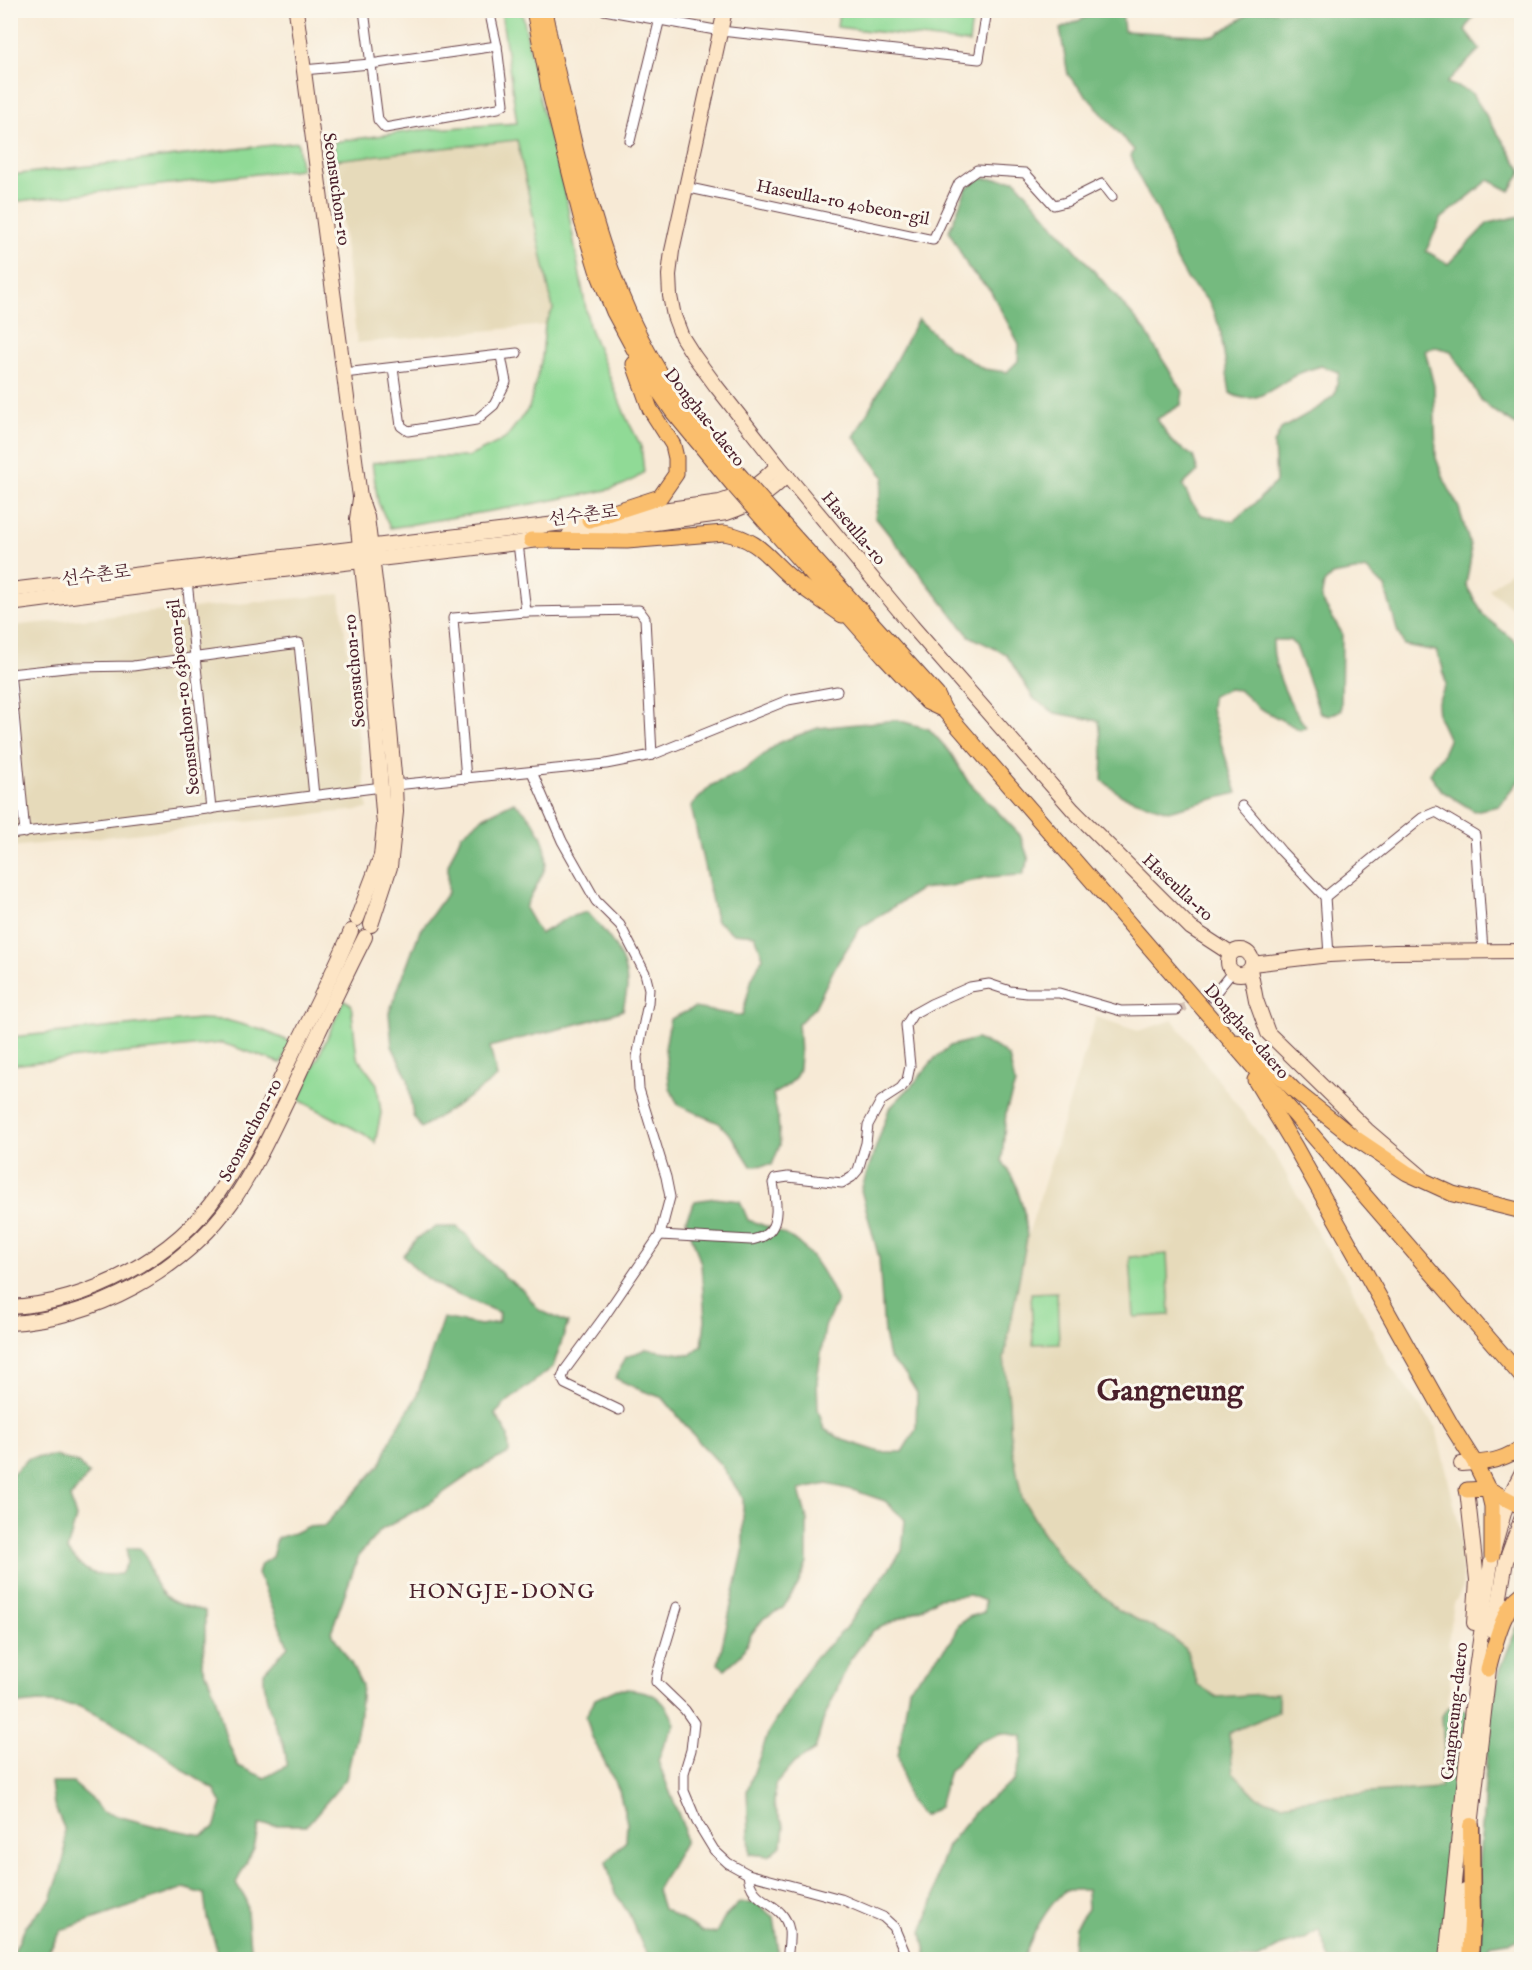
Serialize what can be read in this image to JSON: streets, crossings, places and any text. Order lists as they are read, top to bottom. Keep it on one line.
{"streets":{"main road":["Donghae-daero"],"street":["Seonsuchon-ro","Haseulla-ro 40beon-gil","선수촌로","Haseulla-ro","Seonsuchon-ro 63beon-gil","Gangneung-daero"]},"crossings":[["Seonsuchon-ro","선수촌로"],["Seonsuchon-ro","Seonsuchon-ro 63beon-gil"],["Haseulla-ro 40beon-gil","Haseulla-ro"],["선수촌로","Haseulla-ro"],["선수촌로","Seonsuchon-ro 63beon-gil"]],"districts":["Gangneung","HONGJE-DONG"]}
